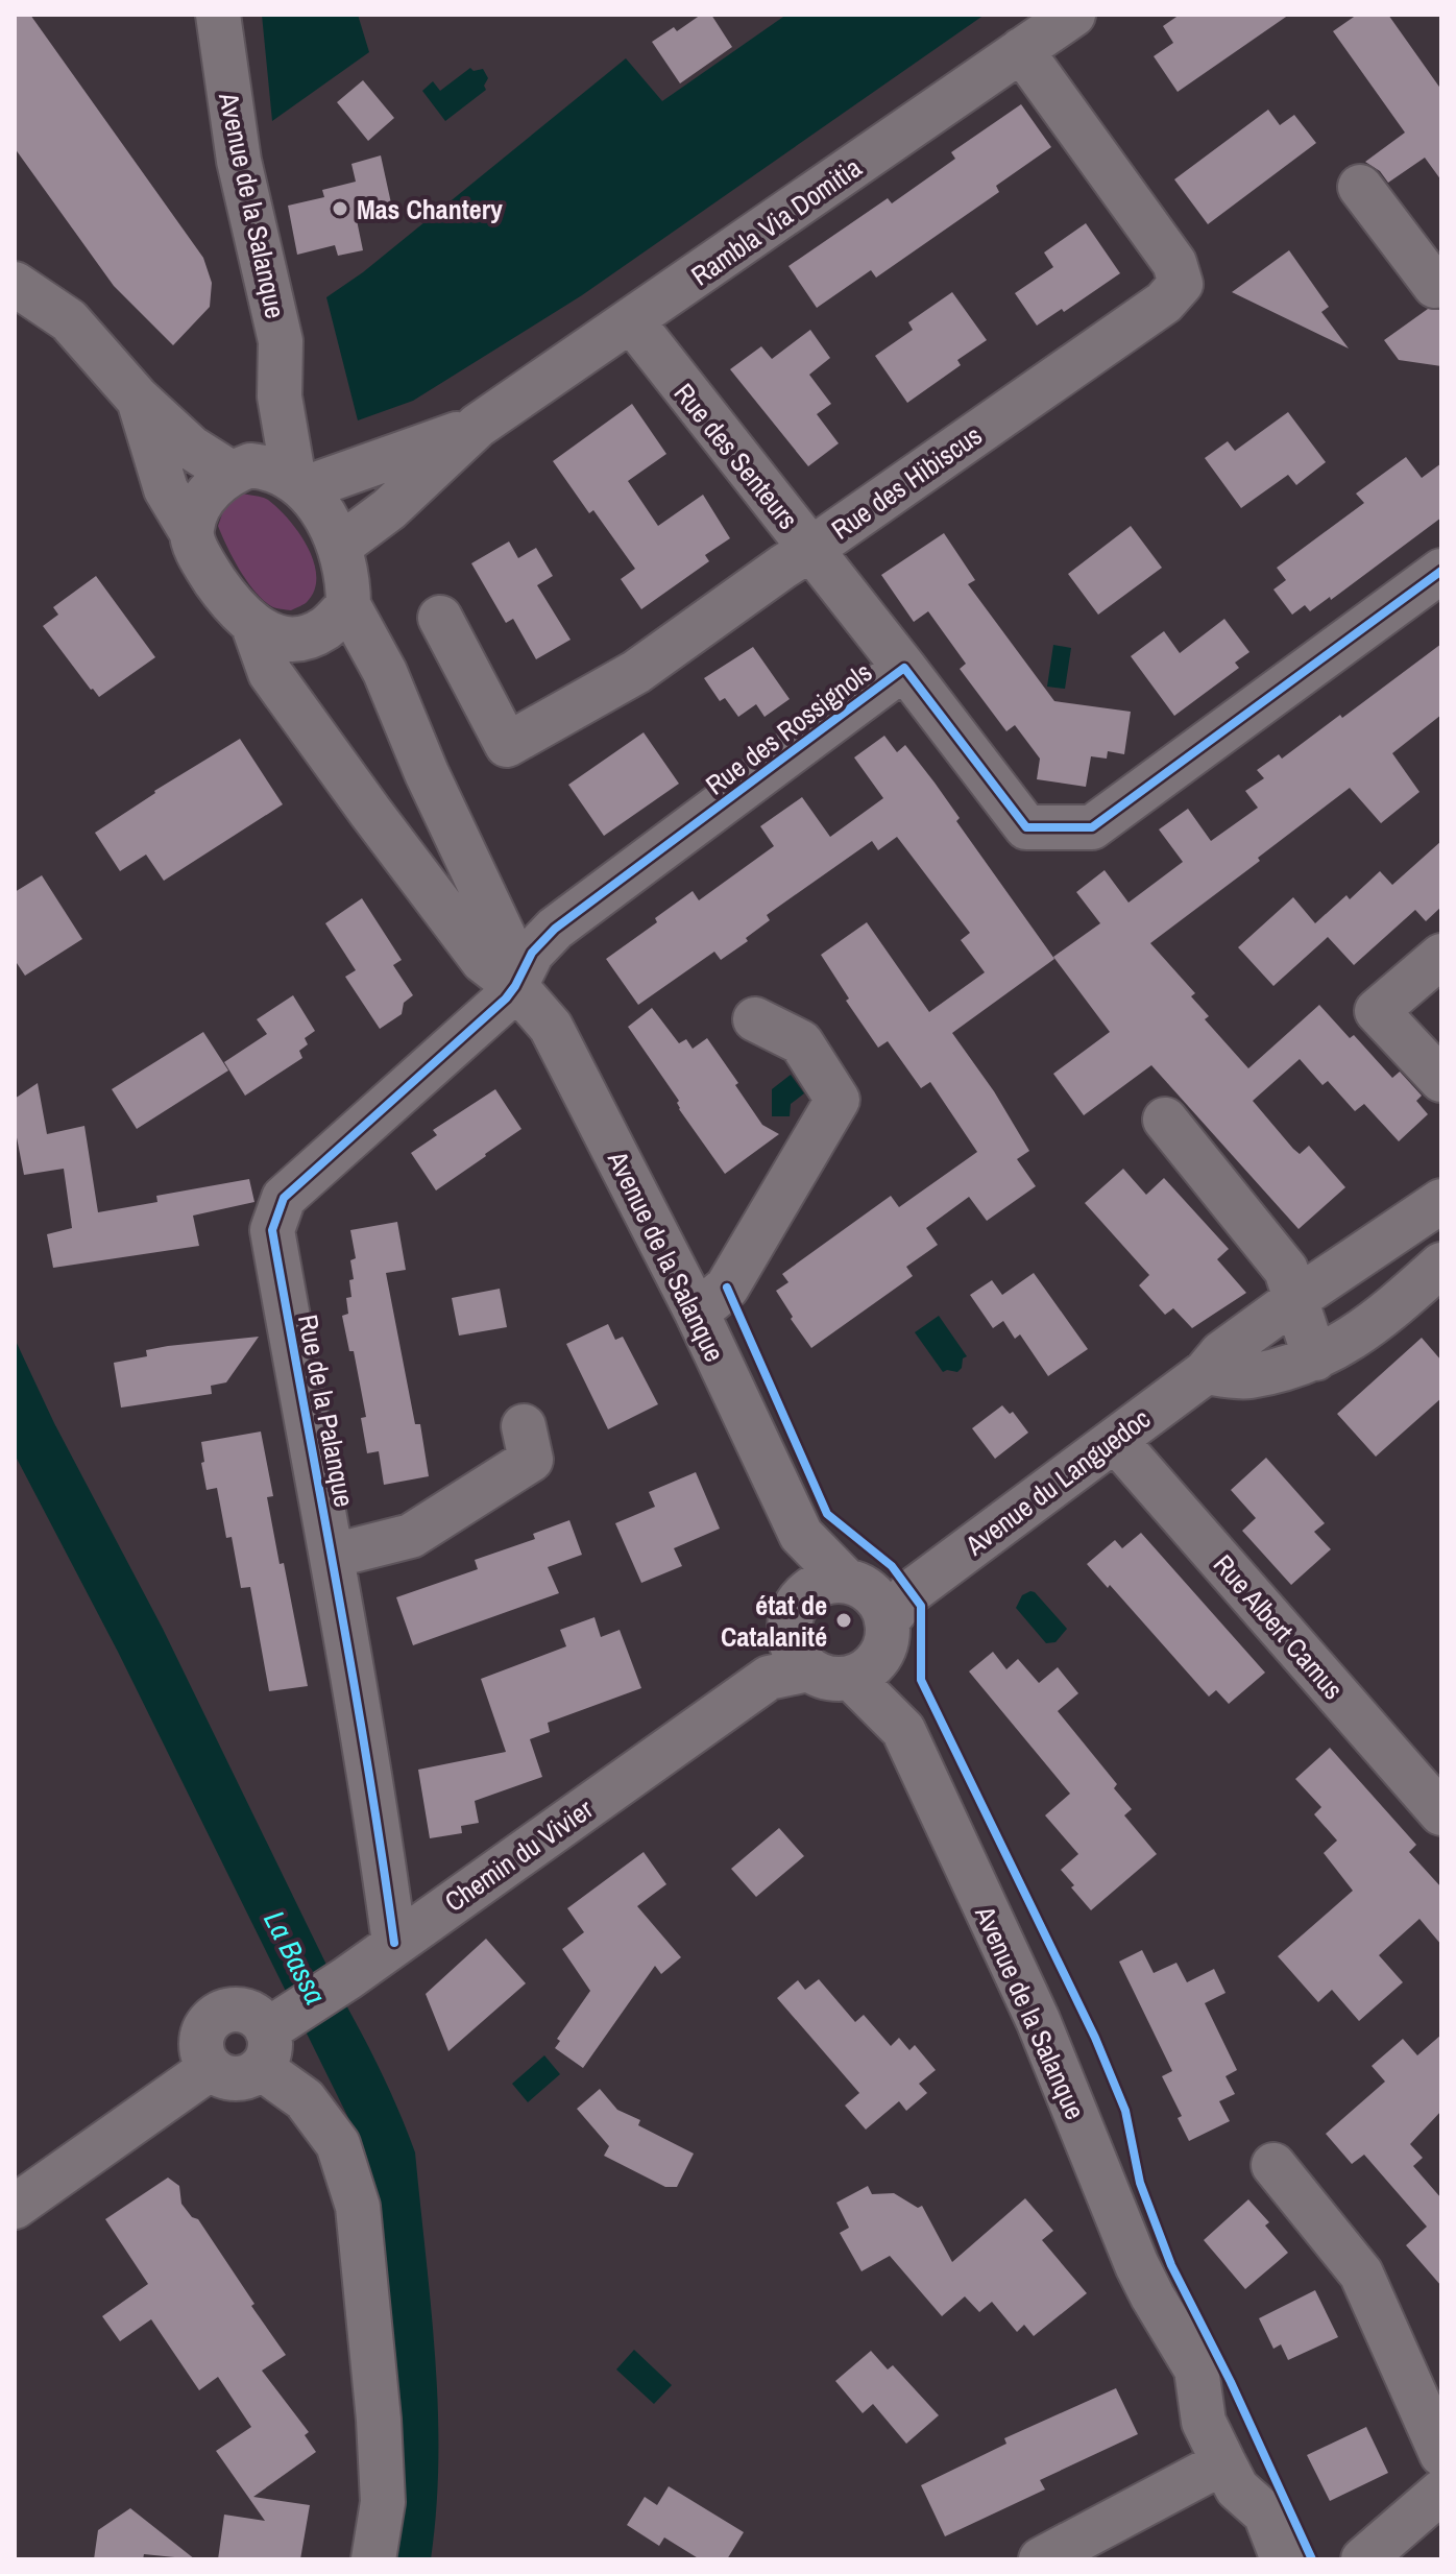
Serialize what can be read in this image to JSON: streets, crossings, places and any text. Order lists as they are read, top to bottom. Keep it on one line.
{"streets":{"street":["Avenue de la Salanque","Rambla Via Domitia","Rue des Senteurs","Rue des Hibiscus","Rue des Rossignols","Rue de la Palanque","Avenue du Languedoc","Rue Albert Camus","Chemin du Vivier"]},"crossings":[["Avenue de la Salanque","Rambla Via Domitia"],["Avenue de la Salanque","Rue des Rossignols"],["Avenue de la Salanque","Rue de la Palanque"],["Avenue de la Salanque","Avenue du Languedoc"],["Avenue de la Salanque","Chemin du Vivier"],["Rambla Via Domitia","Rue des Senteurs"],["Rambla Via Domitia","Rue des Hibiscus"],["Rue des Senteurs","Rue des Hibiscus"],["Rue des Senteurs","Rue des Rossignols"],["Rue des Rossignols","Rue de la Palanque"],["Rue de la Palanque","Chemin du Vivier"],["Avenue du Languedoc","Rue Albert Camus"],["Avenue du Languedoc","Chemin du Vivier"]],"water":["La Bassa"],"places":["Mas Chantery","état de Catalanité"]}
